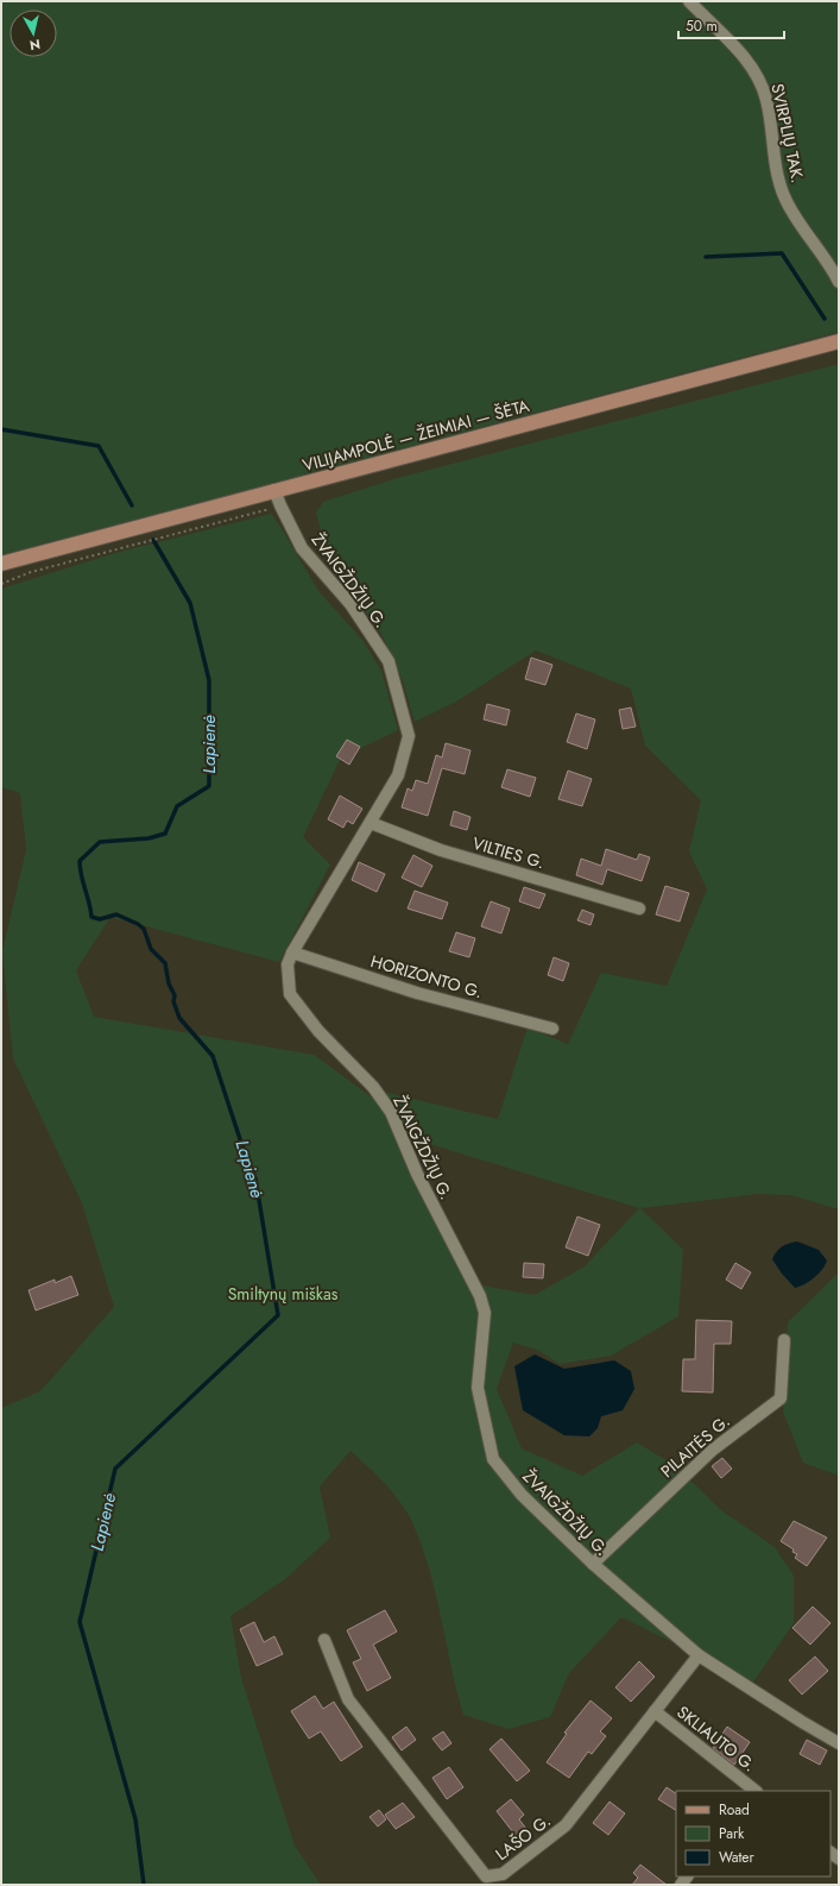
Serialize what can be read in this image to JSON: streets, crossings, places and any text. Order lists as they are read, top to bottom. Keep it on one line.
{"streets":{"main road":["VILIJAMPOLĖ — ŽEIMIAI — ŠĖTA"],"street":["SVIRPLIŲ TAK.","ŽVAIGŽDŽIŲ G.","VILTIES G.","HORIZONTO G.","PILAITĖS G.","SKLIAUTO G.","LAŠO G."]},"crossings":[["VILIJAMPOLĖ — ŽEIMIAI — ŠĖTA","ŽVAIGŽDŽIŲ G."],["ŽVAIGŽDŽIŲ G.","VILTIES G."],["ŽVAIGŽDŽIŲ G.","HORIZONTO G."],["ŽVAIGŽDŽIŲ G.","PILAITĖS G."],["ŽVAIGŽDŽIŲ G.","LAŠO G."],["SKLIAUTO G.","LAŠO G."]],"water":["Lapienė"],"parks":["Smiltynų miškas"],"legend":["Road","Park","Water"],"scale_bar":"50 m","north":"bottom"}
